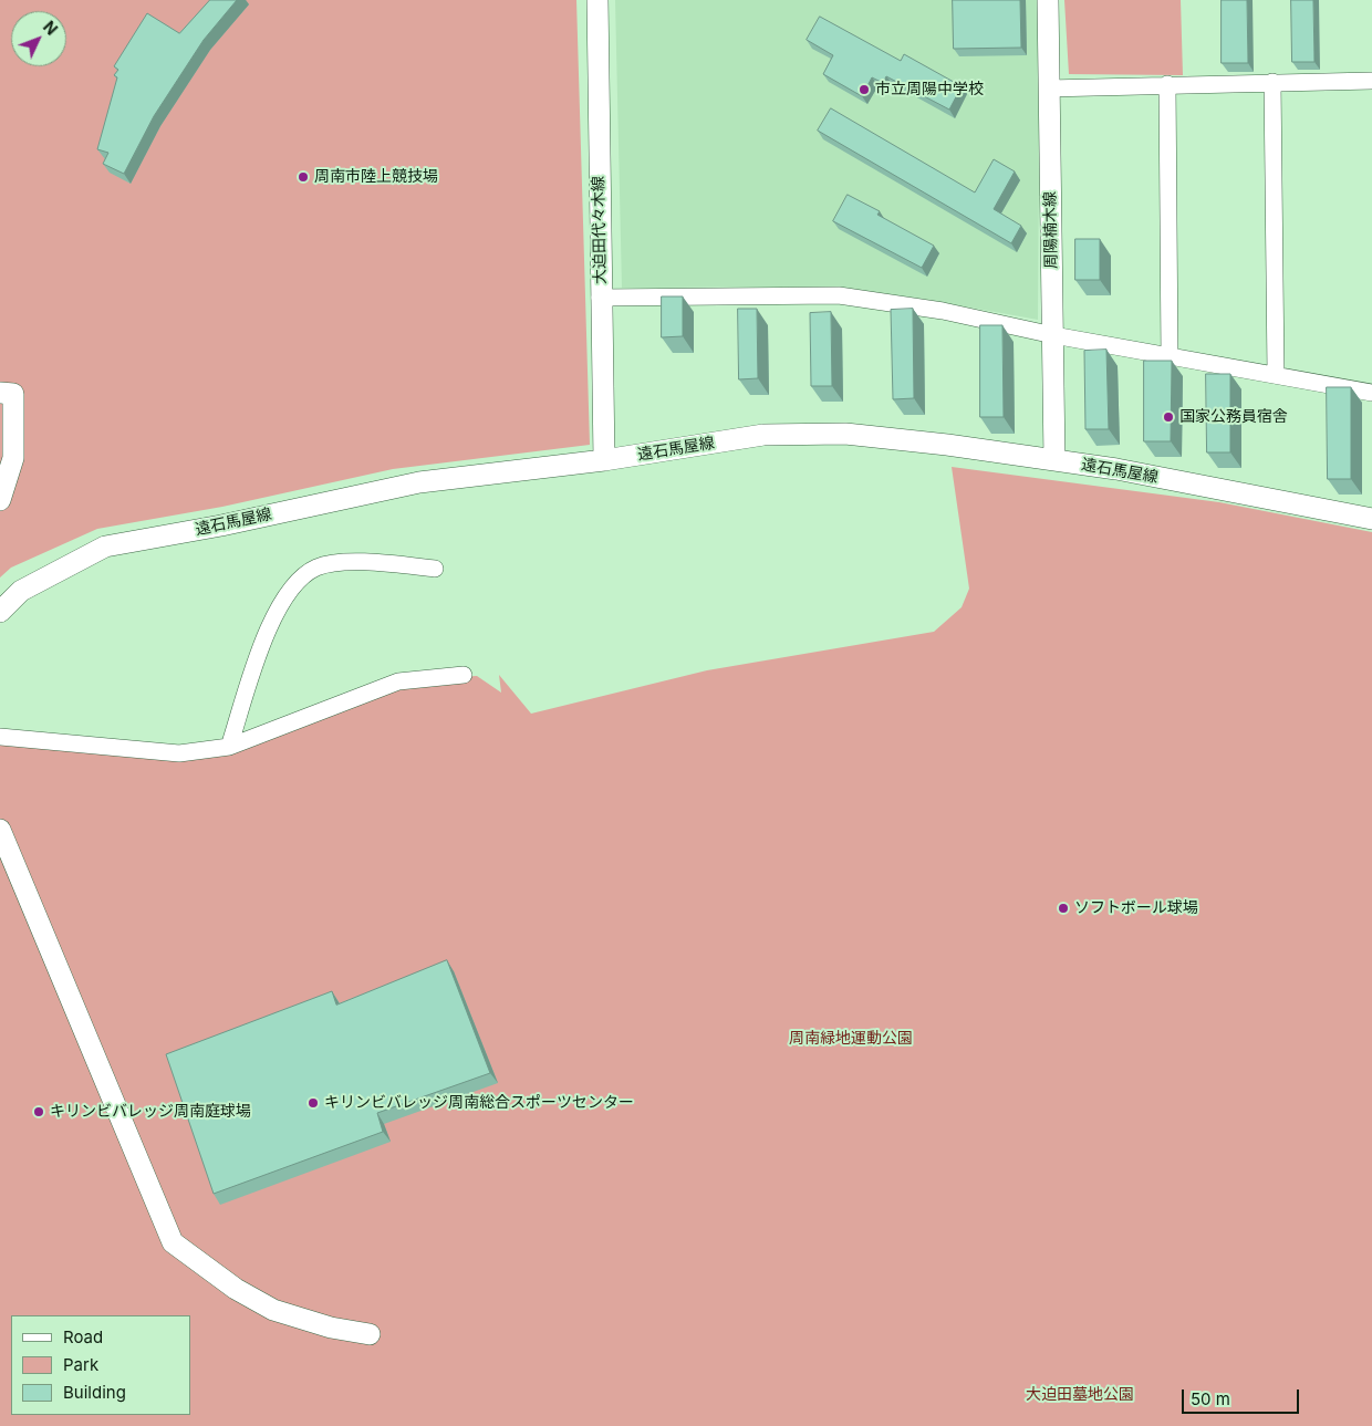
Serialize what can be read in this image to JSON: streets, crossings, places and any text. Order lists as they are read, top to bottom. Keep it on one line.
{"streets":{"street":["大迫田代々木線","周陽楠木線","遠石馬屋線"]},"crossings":[["大迫田代々木線","遠石馬屋線"],["周陽楠木線","遠石馬屋線"]],"parks":["周南緑地運動公園","大迫田墓地公園"],"places":["市立周陽中学校","周南市陸上競技場","国家公務員宿舎","ソフトボール球場","キリンビバレッジ周南総合スポーツセンター","キリンビバレッジ周南庭球場"],"legend":["Road","Park","Building"],"scale_bar":"50 m","north":"top right"}
